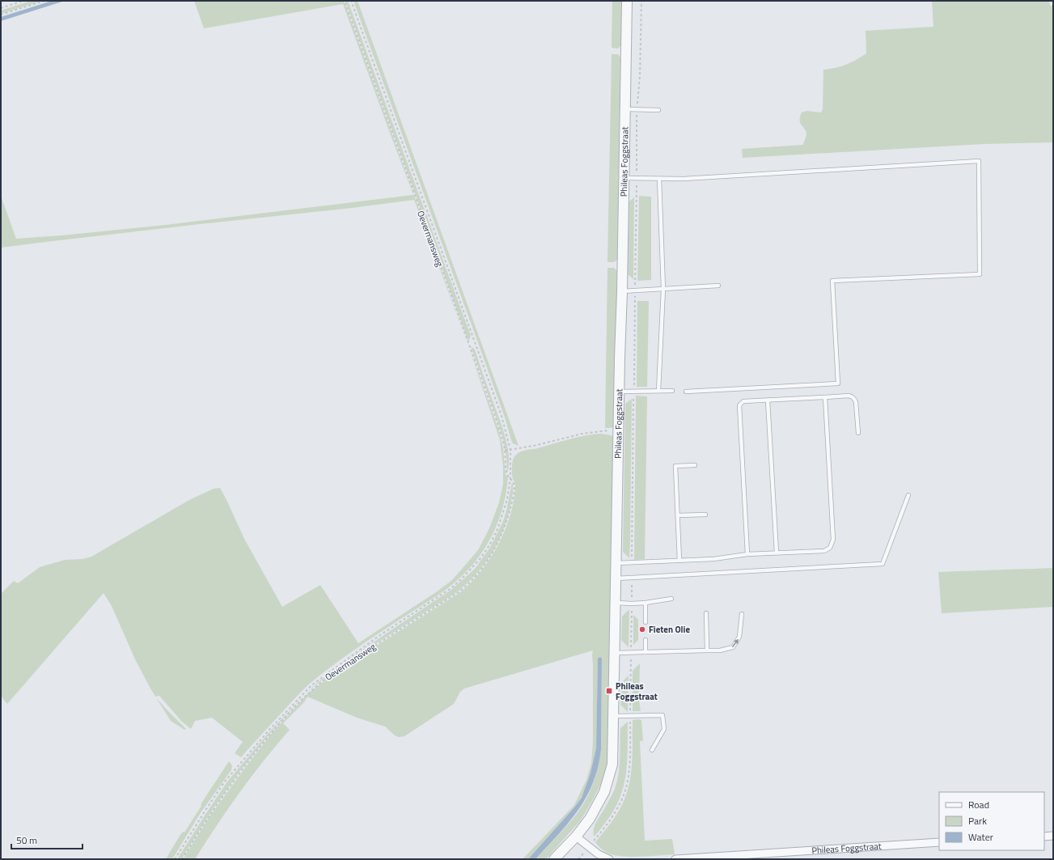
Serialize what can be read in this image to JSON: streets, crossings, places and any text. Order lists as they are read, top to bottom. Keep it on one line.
{"streets":{"street":["Phileas Foggstraat"],"path":["Oevermansweg"]},"places":{"other":["Fieten Olie"],"transit":["Phileas Foggstraat"]},"legend":["Road","Park","Water"],"scale_bar":"50 m"}
